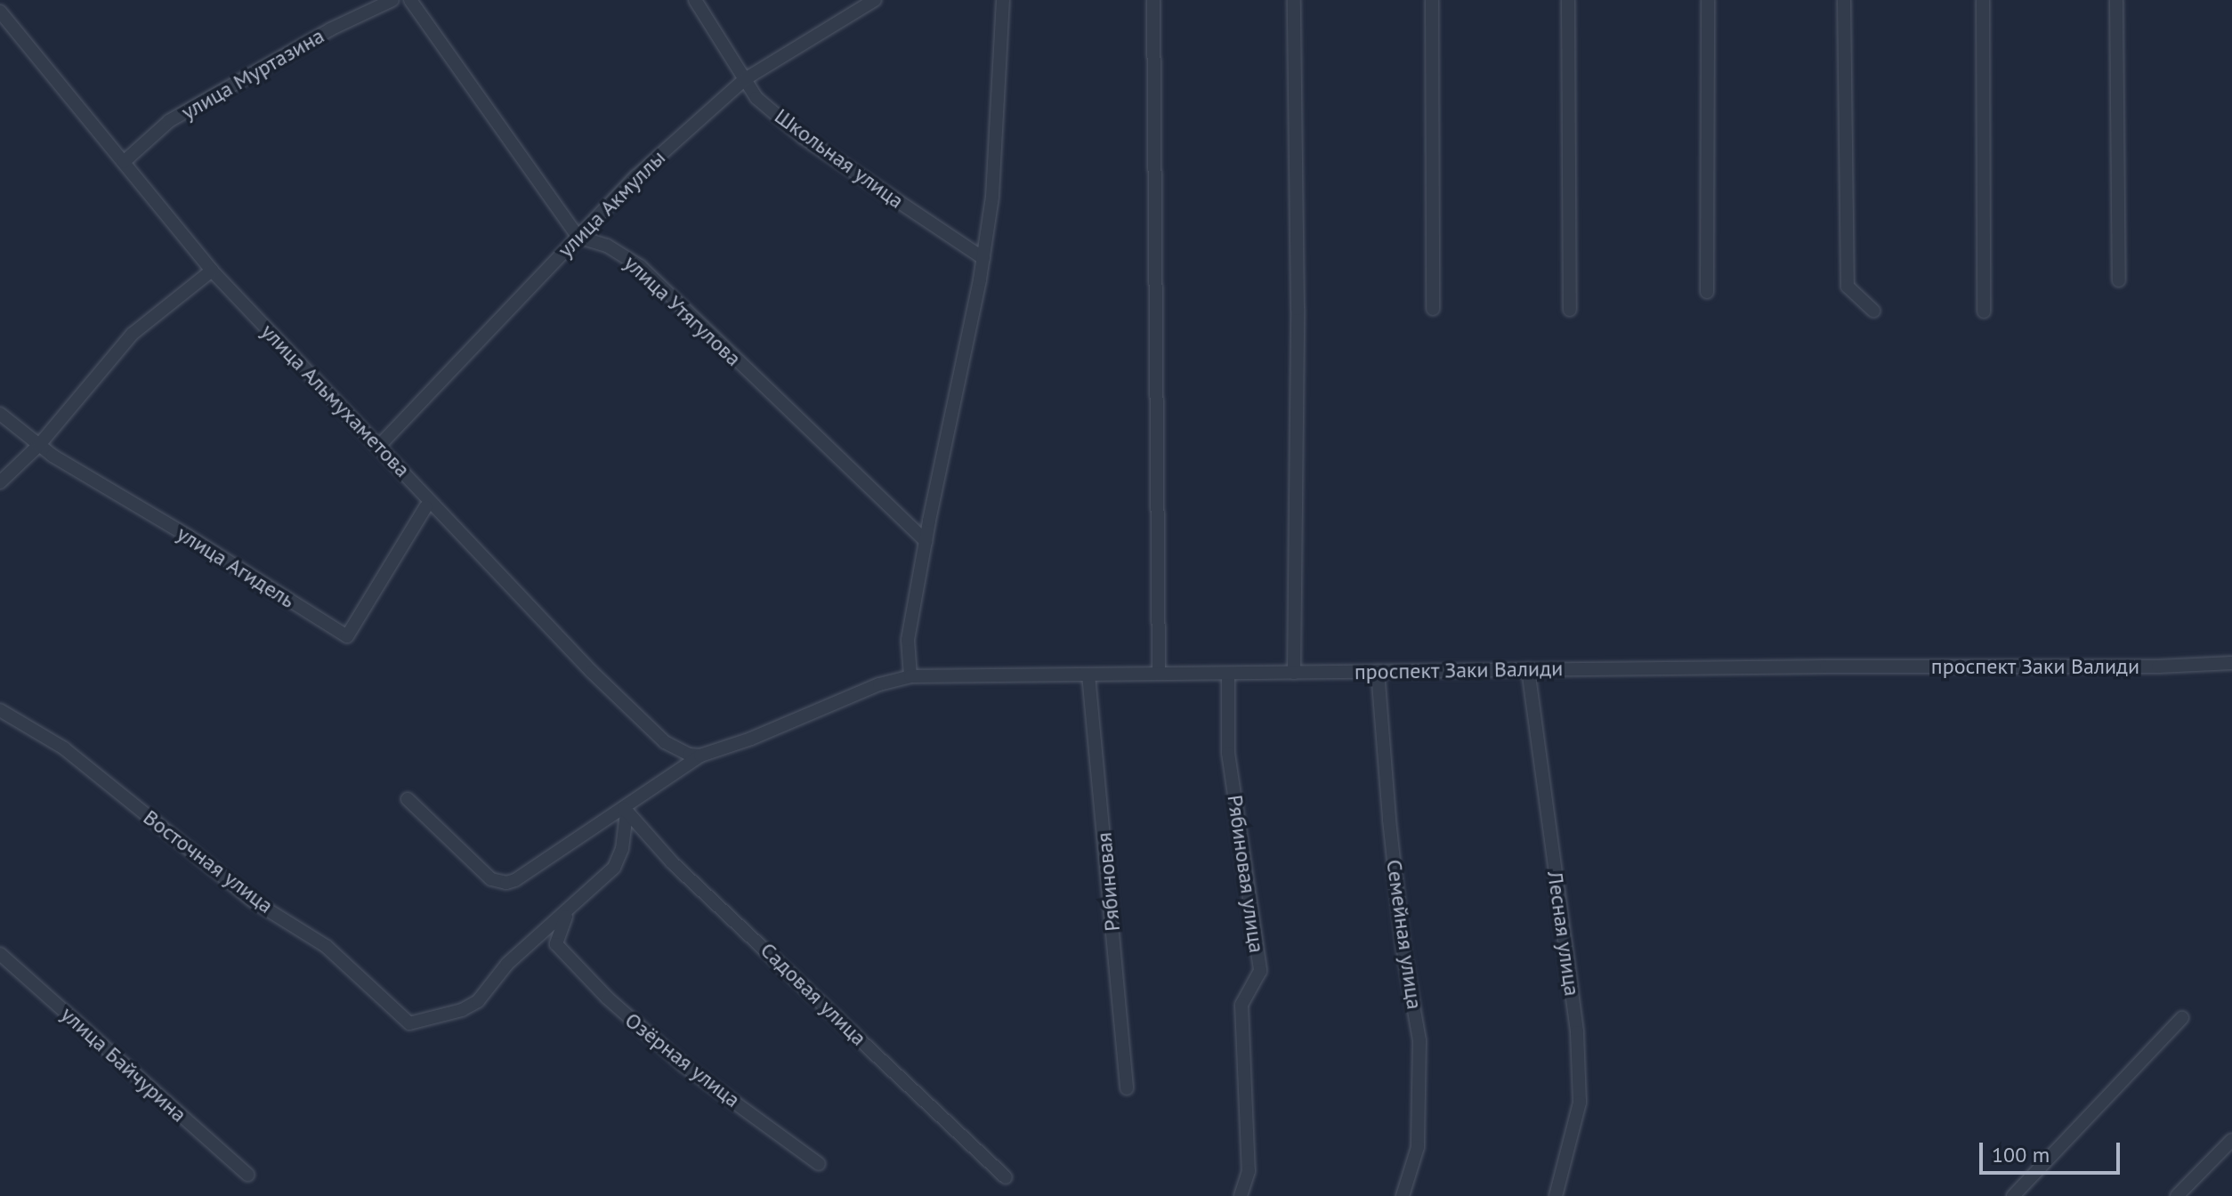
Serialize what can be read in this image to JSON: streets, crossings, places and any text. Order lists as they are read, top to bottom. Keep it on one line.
{"streets":{"street":["улица Муртазина","Школьная улица","улица Акмуллы","улица Утягулова","улица Альмухаметова","улица Агидель","проспект Заки Валиди","Восточная улица","Рябиновая улица","Рябиновая","Лесная улица","Семейная улица","Садовая улица","Озёрная улица","улица Байчурина"]},"crossings":[["улица Муртазина","улица Альмухаметова"],["Школьная улица","улица Акмуллы"],["улица Акмуллы","улица Утягулова"],["улица Акмуллы","улица Альмухаметова"],["улица Альмухаметова","проспект Заки Валиди"],["проспект Заки Валиди","Рябиновая улица"],["проспект Заки Валиди","Рябиновая"],["проспект Заки Валиди","Лесная улица"],["проспект Заки Валиди","Семейная улица"],["проспект Заки Валиди","Садовая улица"],["Восточная улица","Озёрная улица"]],"scale_bar":"100 m"}
